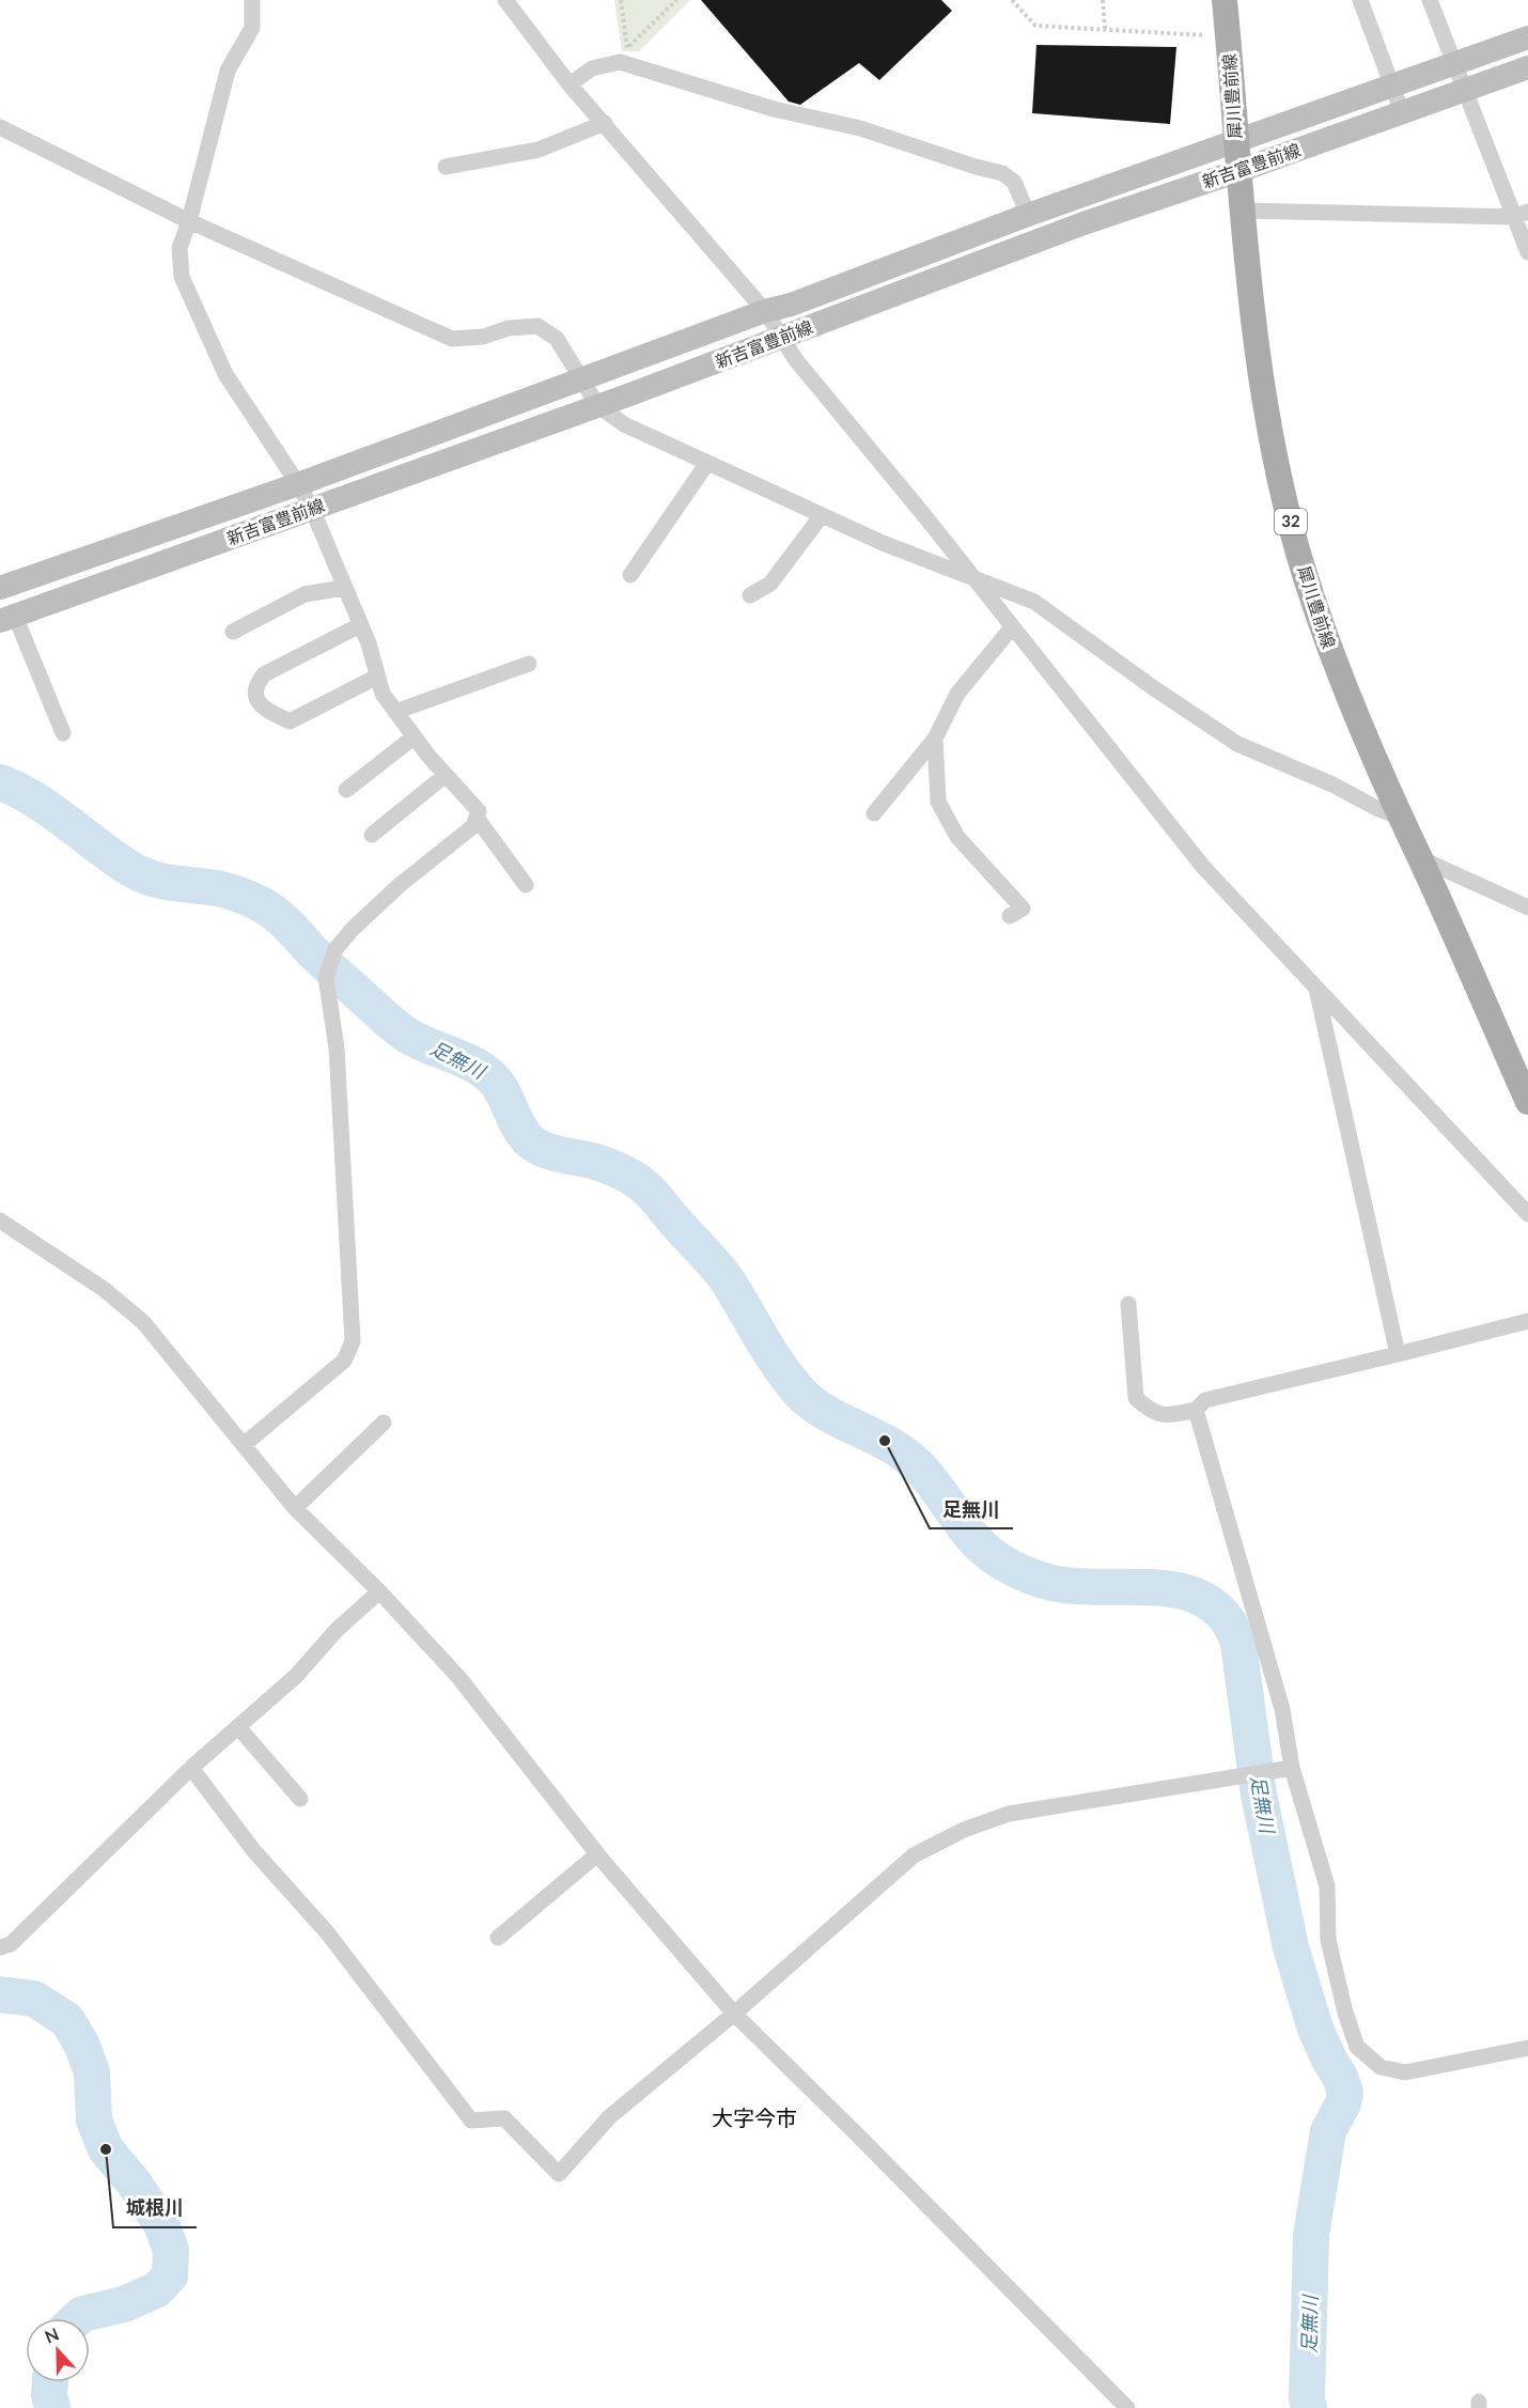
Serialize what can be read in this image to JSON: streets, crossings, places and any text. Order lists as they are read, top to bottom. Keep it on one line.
{"streets":{"main road":["犀川豊前線","新吉富豊前線","32"]},"crossings":[["犀川豊前線","新吉富豊前線"]],"districts":["大字今市"],"water":["足無川"],"places":["足無川","城根川"],"north":"top"}
